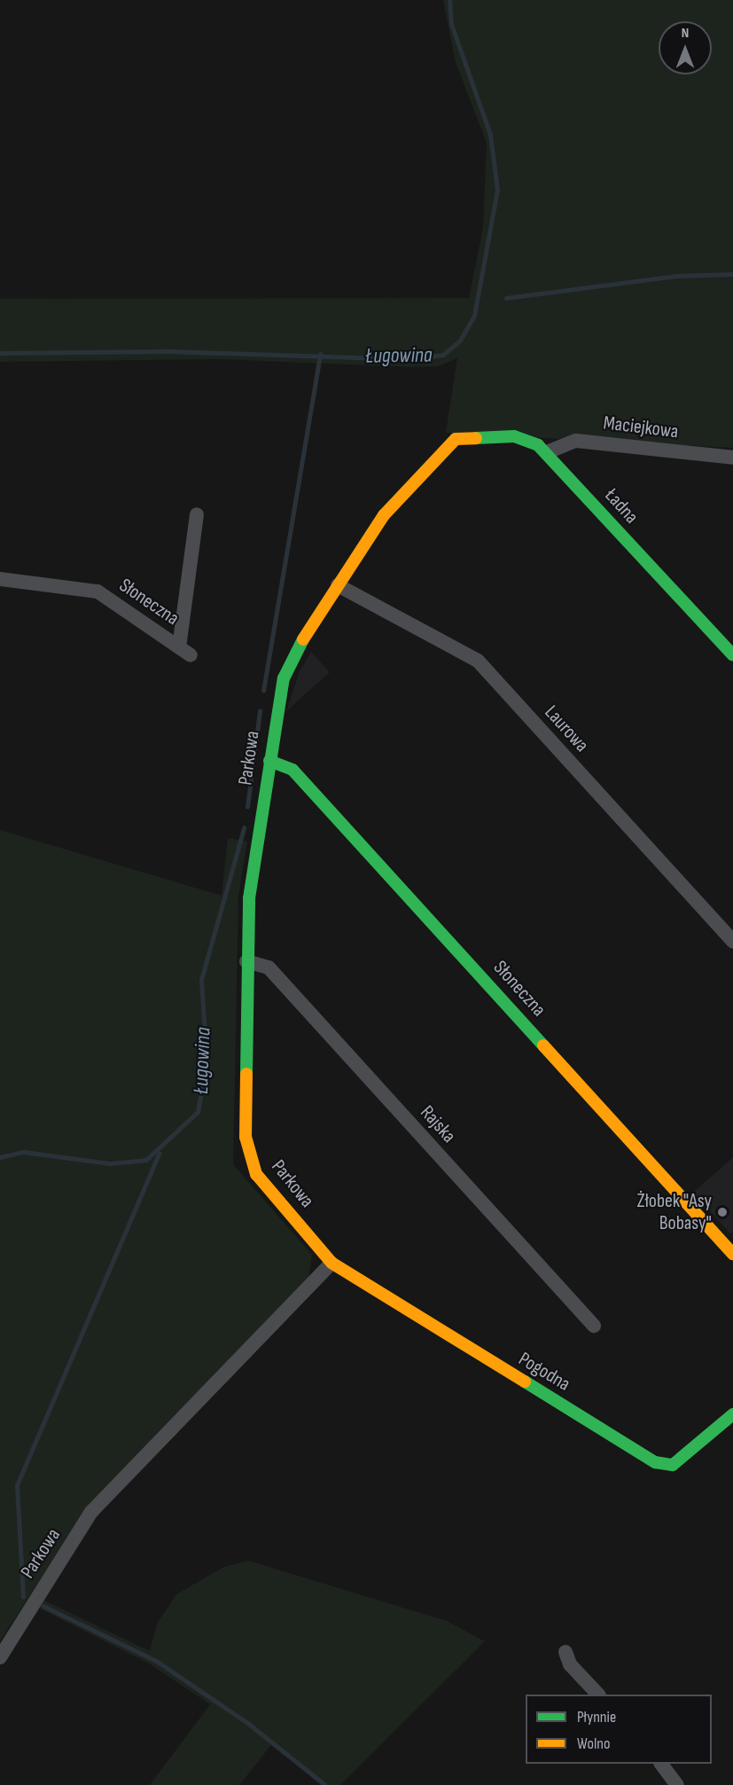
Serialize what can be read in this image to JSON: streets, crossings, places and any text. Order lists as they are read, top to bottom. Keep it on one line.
{"streets":{"street":["Maciejkowa","Ładna","Słoneczna","Laurowa","Parkowa","Rajska","Pogodna"]},"crossings":[["Maciejkowa","Ładna"],["Ładna","Parkowa"],["Słoneczna","Parkowa"],["Laurowa","Parkowa"],["Parkowa","Rajska"],["Parkowa","Pogodna"]],"water":["Ługowina"],"places":["Żłobek \"Asy Bobasy\""],"legend":["Płynnie","Wolno"],"north":"top"}
